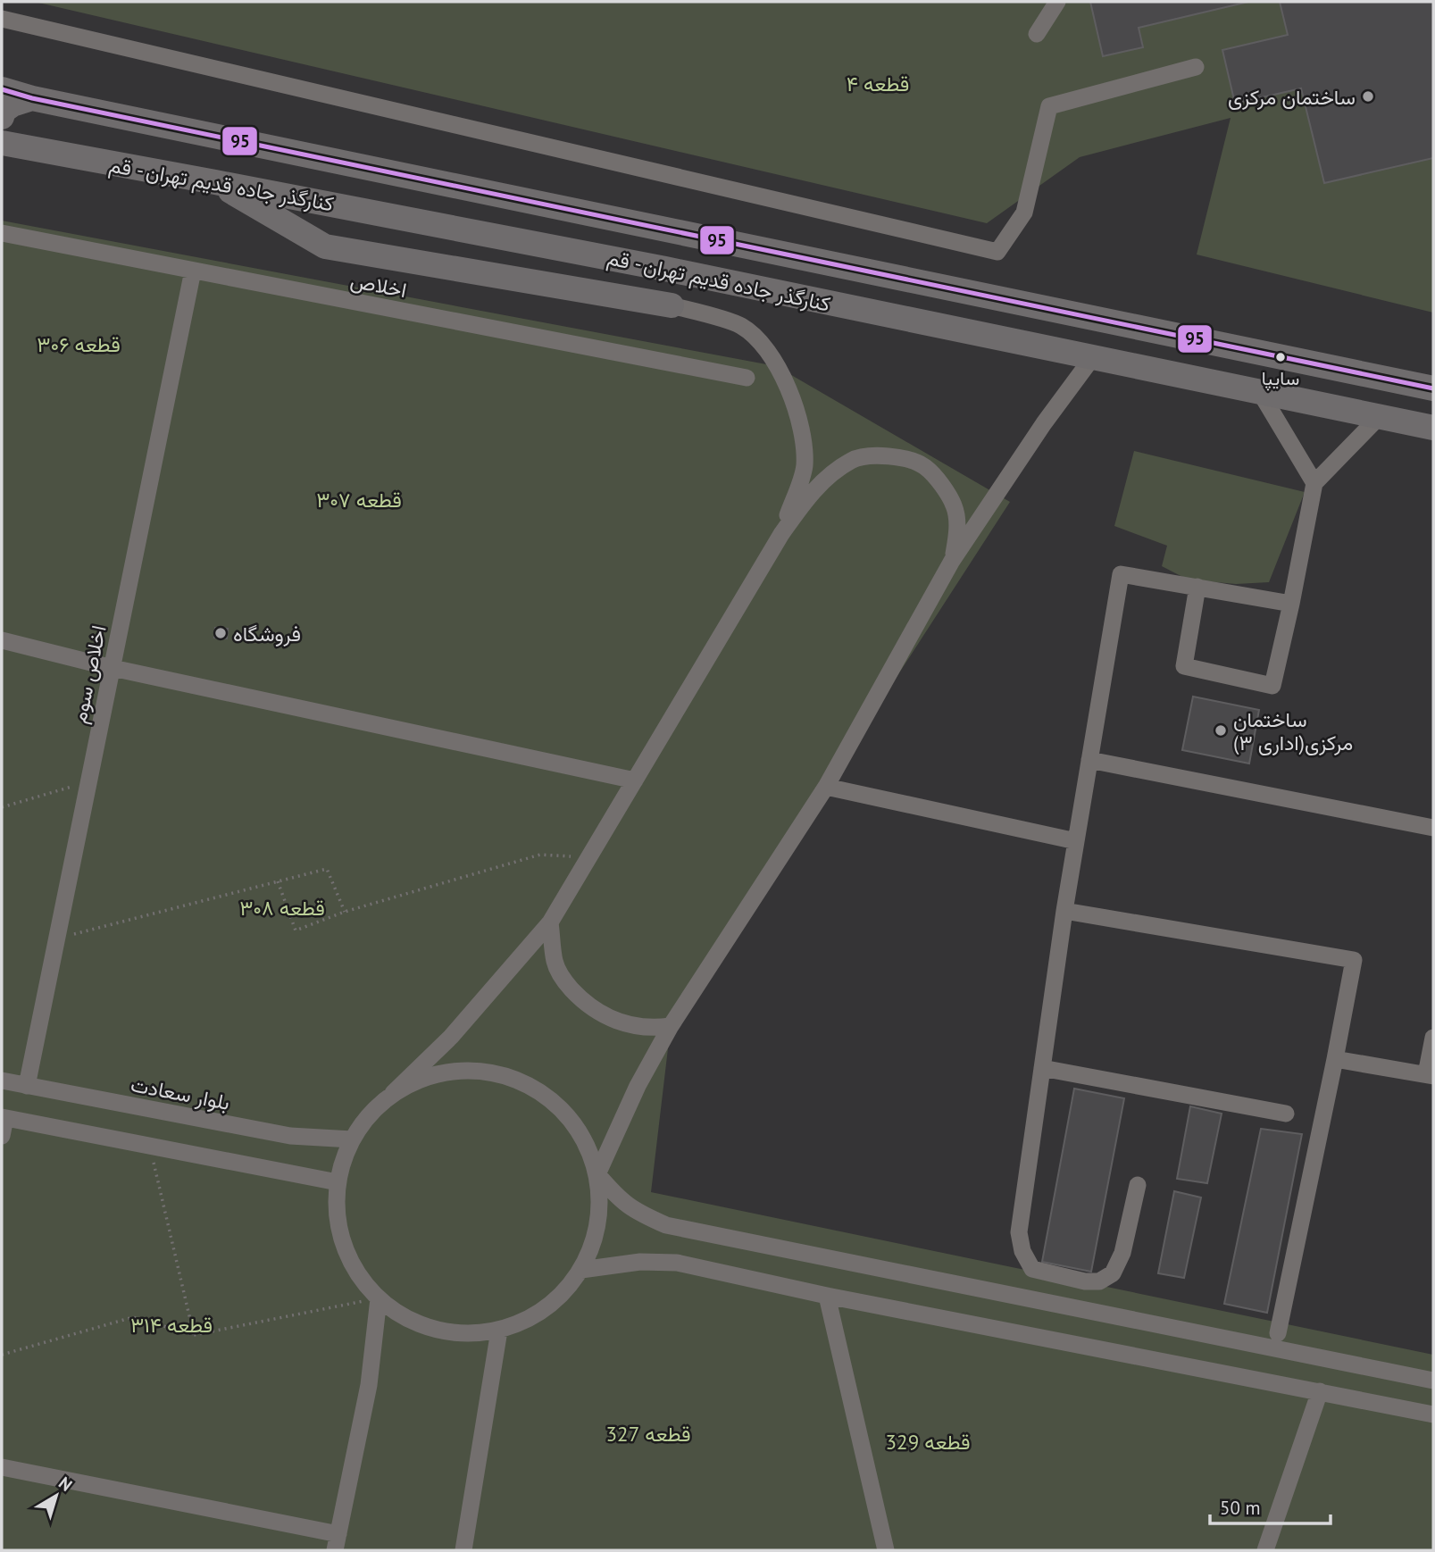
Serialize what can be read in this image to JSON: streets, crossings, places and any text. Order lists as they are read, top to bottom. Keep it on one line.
{"streets":{"highway":["کنارگذر جاده قدیم تهران - قم"],"street":["اخلاص","اخلاص سوم","بلوار سعادت"]},"crossings":[["اخلاص","اخلاص سوم"],["اخلاص سوم","بلوار سعادت"]],"parks":["قطعه ۴","قطعه ۳۰۶","قطعه ۳۰۷","قطعه ۳۰۸","قطعه ۳۱۴","قطعه 327","قطعه 329"],"places":["ساختمان مرکزی","سایپا","فروشگاه","ساختمان مرکزی(اداری ۳)"],"lines":["transit line 95"],"scale_bar":"50 m","north":"top right"}
